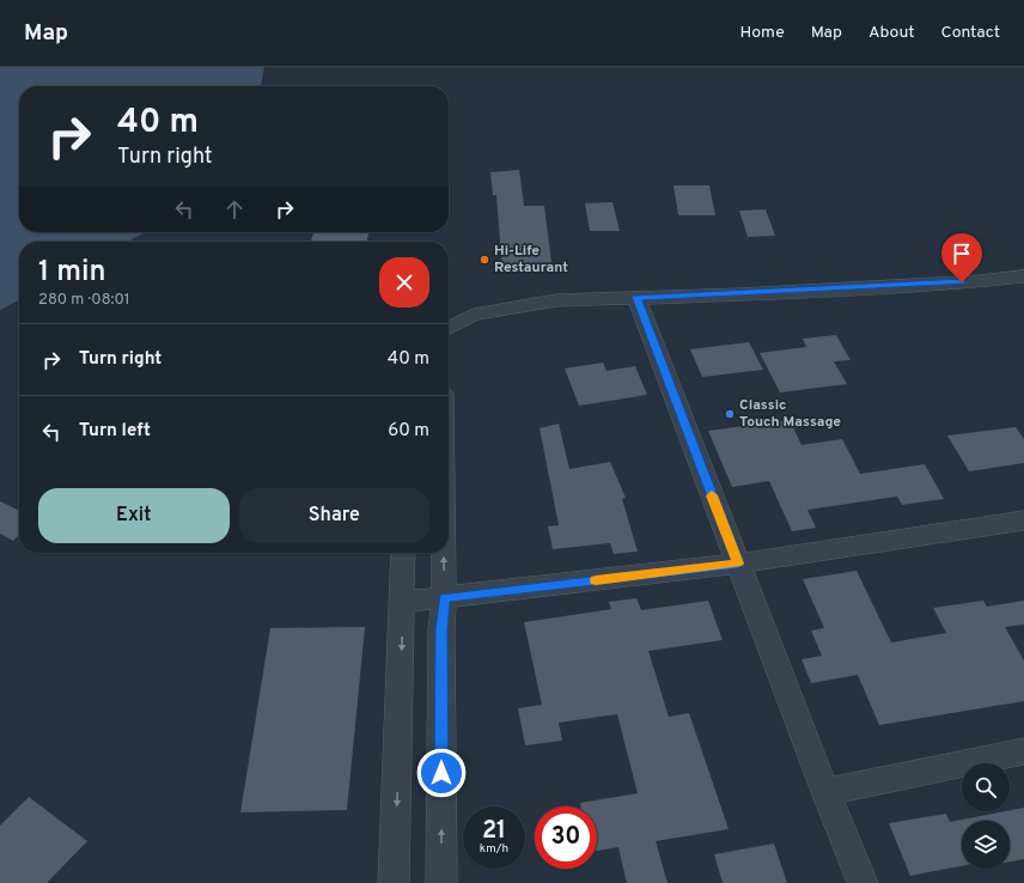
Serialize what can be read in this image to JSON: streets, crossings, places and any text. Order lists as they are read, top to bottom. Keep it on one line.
{"places":["Hi-Life Restaurant","Classic Touch Massage"],"page":{"header":"Map","nav":["Home","Map","About","Contact"],"turn":["40 m","Turn right"],"heading":["1 min","280 m · 08:01"],"list":[{"name":"Turn right","value":"40 m"},{"name":"Turn left","value":"60 m"}],"buttons":["Exit","Share"],"speed":"21 km/h","limit":"30"}}
